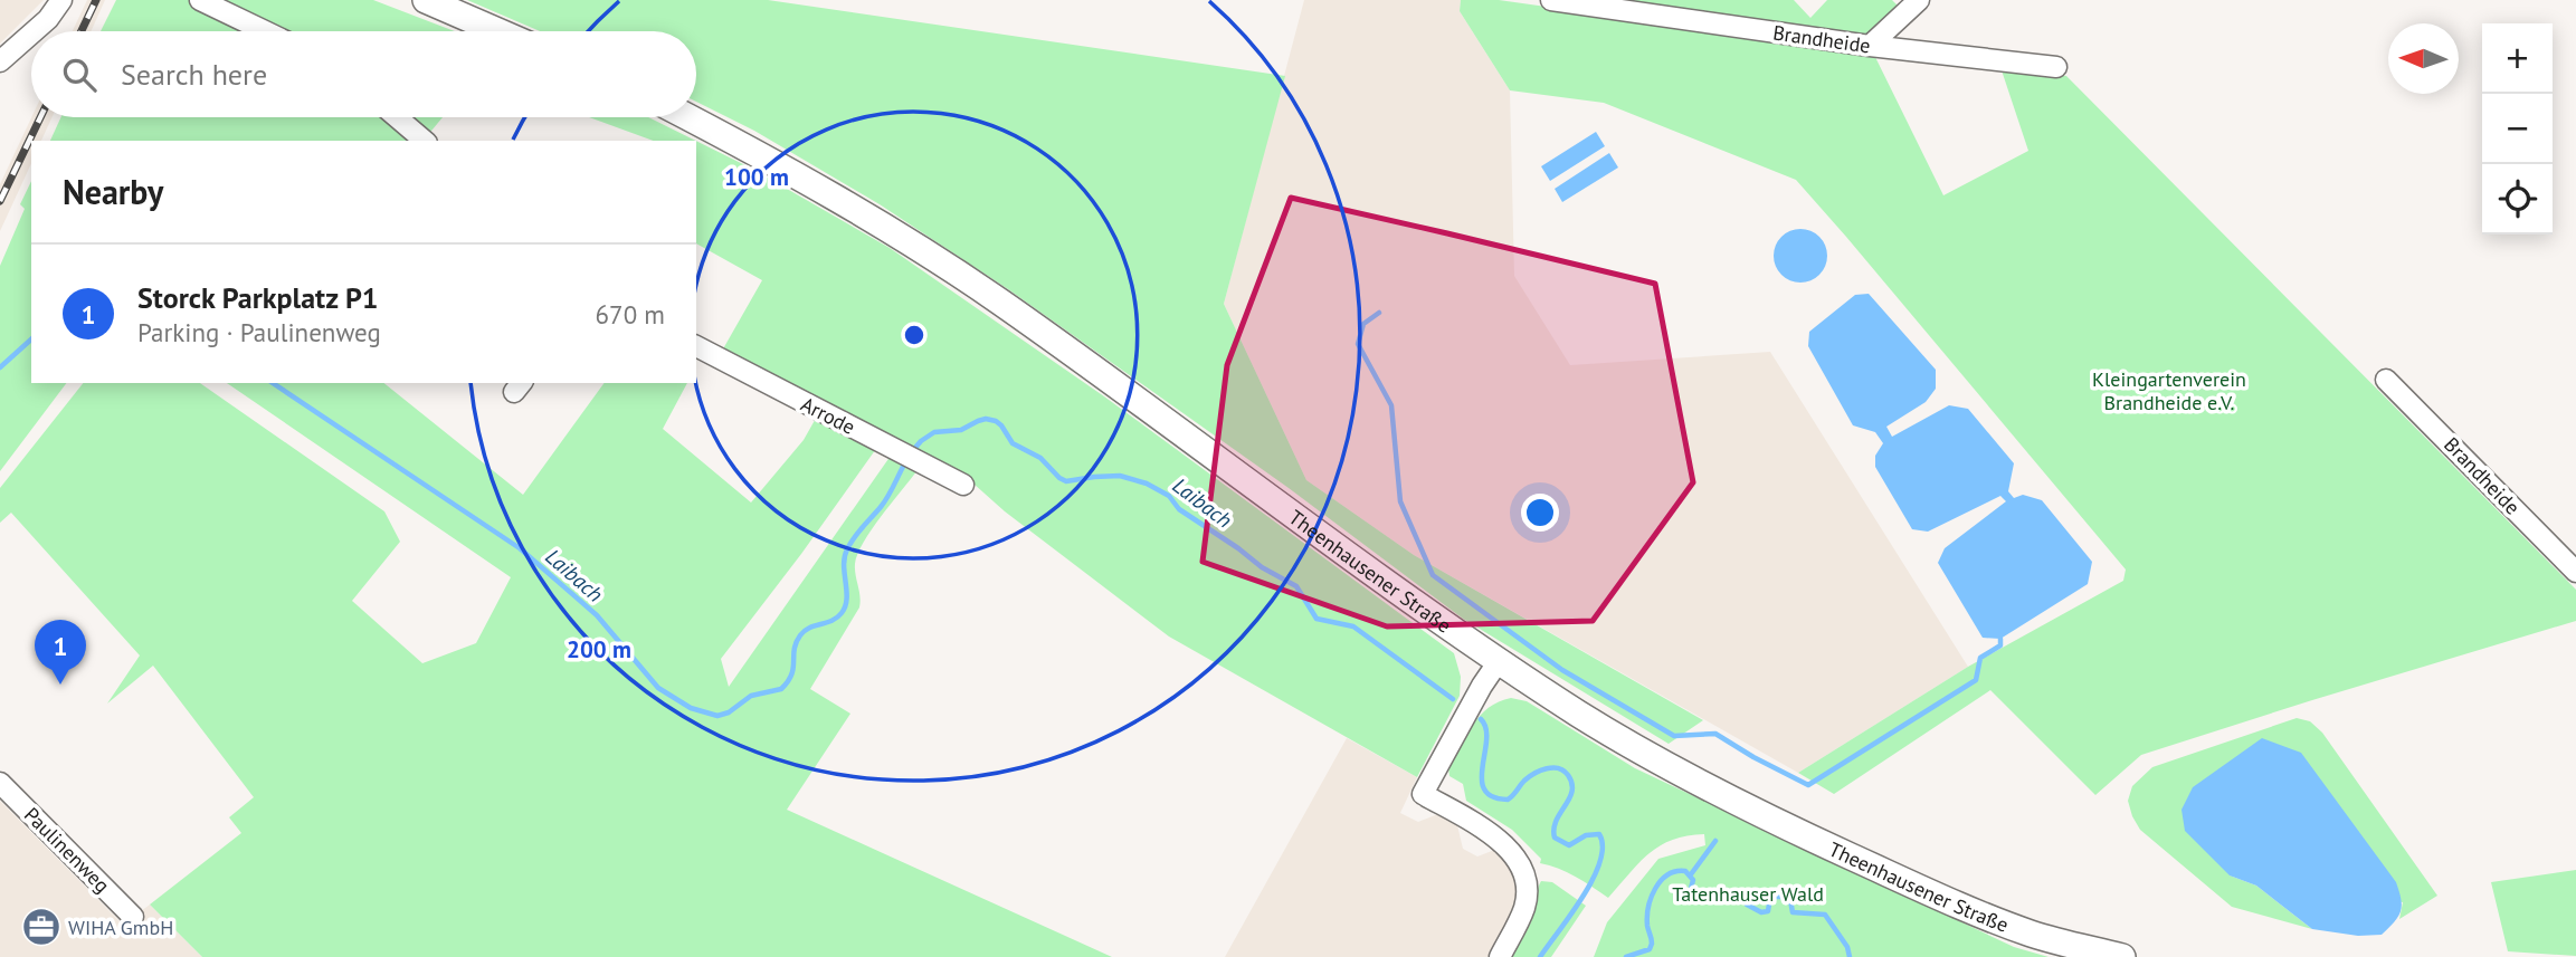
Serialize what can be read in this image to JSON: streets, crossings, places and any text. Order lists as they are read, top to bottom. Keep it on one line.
{"streets":{"main road":["Theenhausener Straße"],"street":["Brandheide","Arrode","Paulinenweg"]},"water":["Laibach"],"parks":["Kleingartenverein Brandheide e.V.","Tatenhauser Wald"],"places":{"office":["WIHA GmbH"]},"north":"left","page":{"map_buttons":["+","−"],"search":"Search here","heading":"Nearby","list":[{"mark":"1","name":"Storck Parkplatz P1","note":"Parking · Paulinenweg","value":"670 m"}],"pins":"1"},"rings":["100 m","200 m"]}
